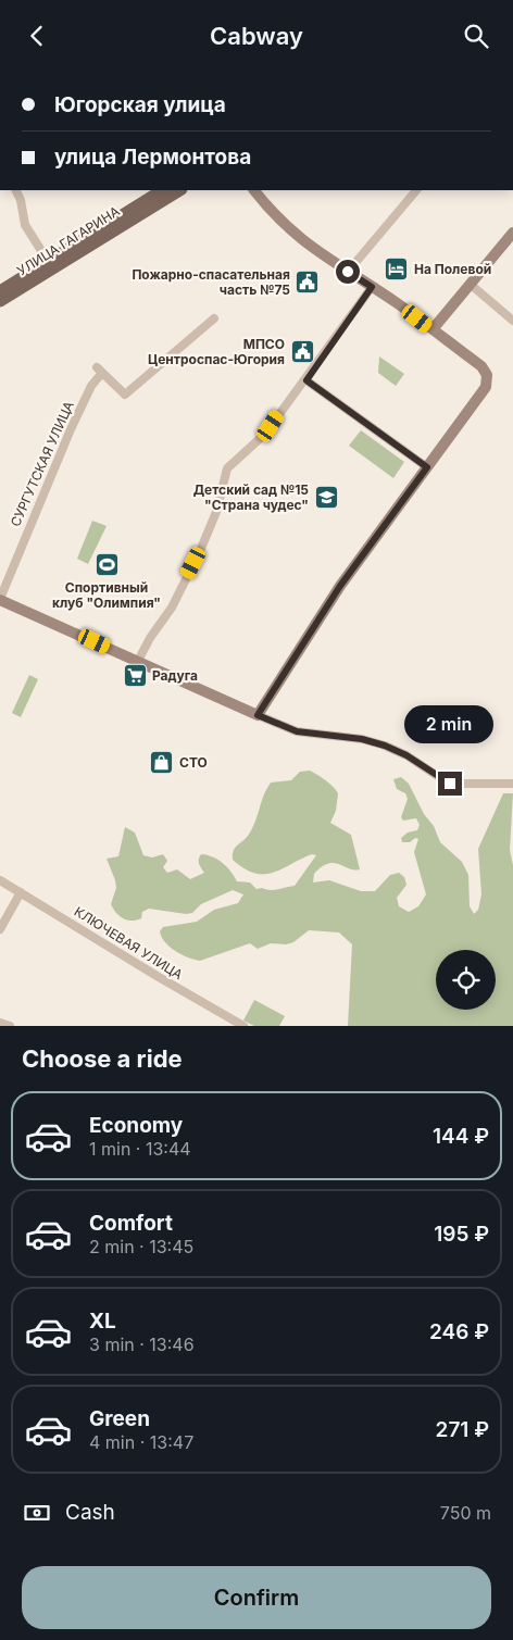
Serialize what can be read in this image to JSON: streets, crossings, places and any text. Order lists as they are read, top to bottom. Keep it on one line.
{"streets":{"main road":["УЛИЦА ГАГАРИНА"],"street":["СУРГУТСКАЯ УЛИЦА","КЛЮЧЕВАЯ УЛИЦА"]},"places":{"hotel":["На Полевой"],"public building":["Пожарно-спасательная часть №75","МПСО Центроспас-Югория"],"school or university":["Детский сад №15 \"Страна чудес\""],"sports":["Спортивный клуб \"Олимпия\""],"supermarket":["Радуга"],"shop":["СТО"]},"page":{"header":"Cabway","banner":["Югорская улица","улица Лермонтова"],"bubble":"2 min","heading":"Choose a ride","list":[{"name":"Economy","note":"1 min · 13:44","value":"144 ₽"},{"name":"Comfort","note":"2 min · 13:45","value":"195 ₽"},{"name":"XL","note":"3 min · 13:46","value":"246 ₽"},{"name":"Green","note":"4 min · 13:47","value":"271 ₽"}],"pay":["Cash","750 m"],"buttons":"Confirm"}}
